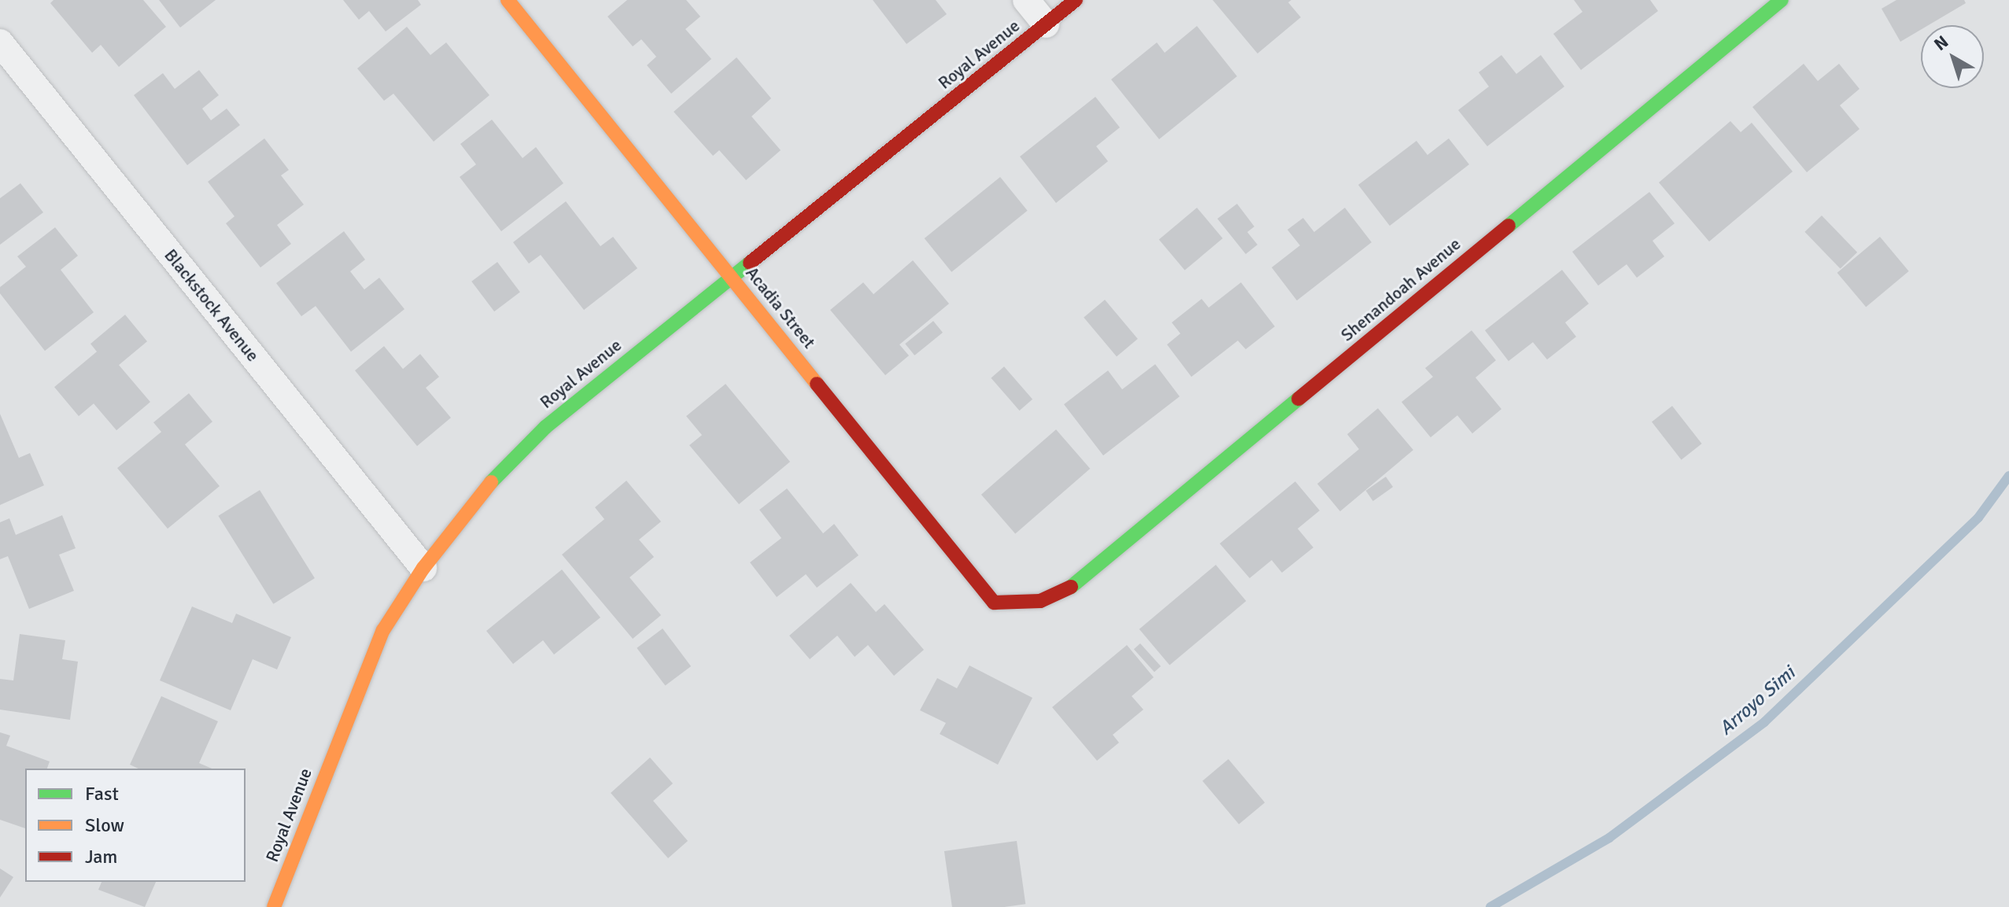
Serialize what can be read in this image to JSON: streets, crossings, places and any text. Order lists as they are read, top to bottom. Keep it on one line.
{"streets":{"street":["Royal Avenue","Shenandoah Avenue","Blackstock Avenue","Acadia Street"]},"crossings":[["Royal Avenue","Blackstock Avenue"],["Royal Avenue","Acadia Street"],["Shenandoah Avenue","Acadia Street"]],"water":["Arroyo Simi"],"legend":["Fast","Slow","Jam"],"north":"top left"}
